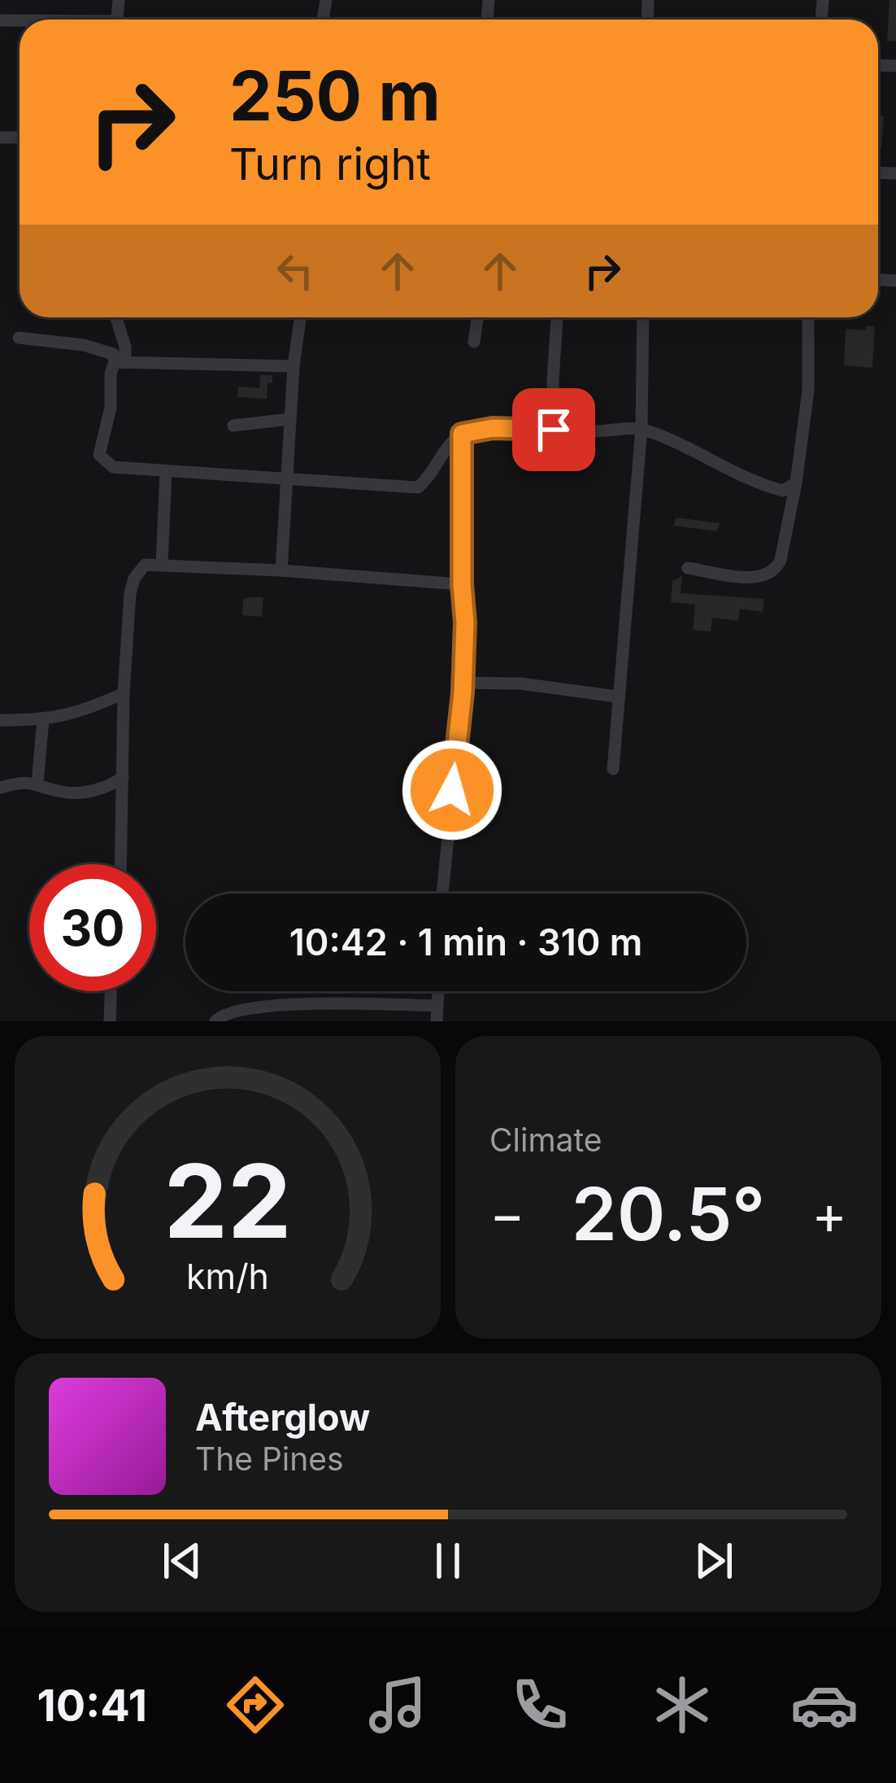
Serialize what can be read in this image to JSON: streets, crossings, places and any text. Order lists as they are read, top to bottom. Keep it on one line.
{"page":{"turn":["250 m","Turn right"],"limit":"30","trip":"10:42 · 1 min · 310 m","tile":"Climate","heat":["−","20.5°","+"],"song":["Afterglow","The Pines"],"tabs":"10:41","gauge":["22","km/h"]}}
